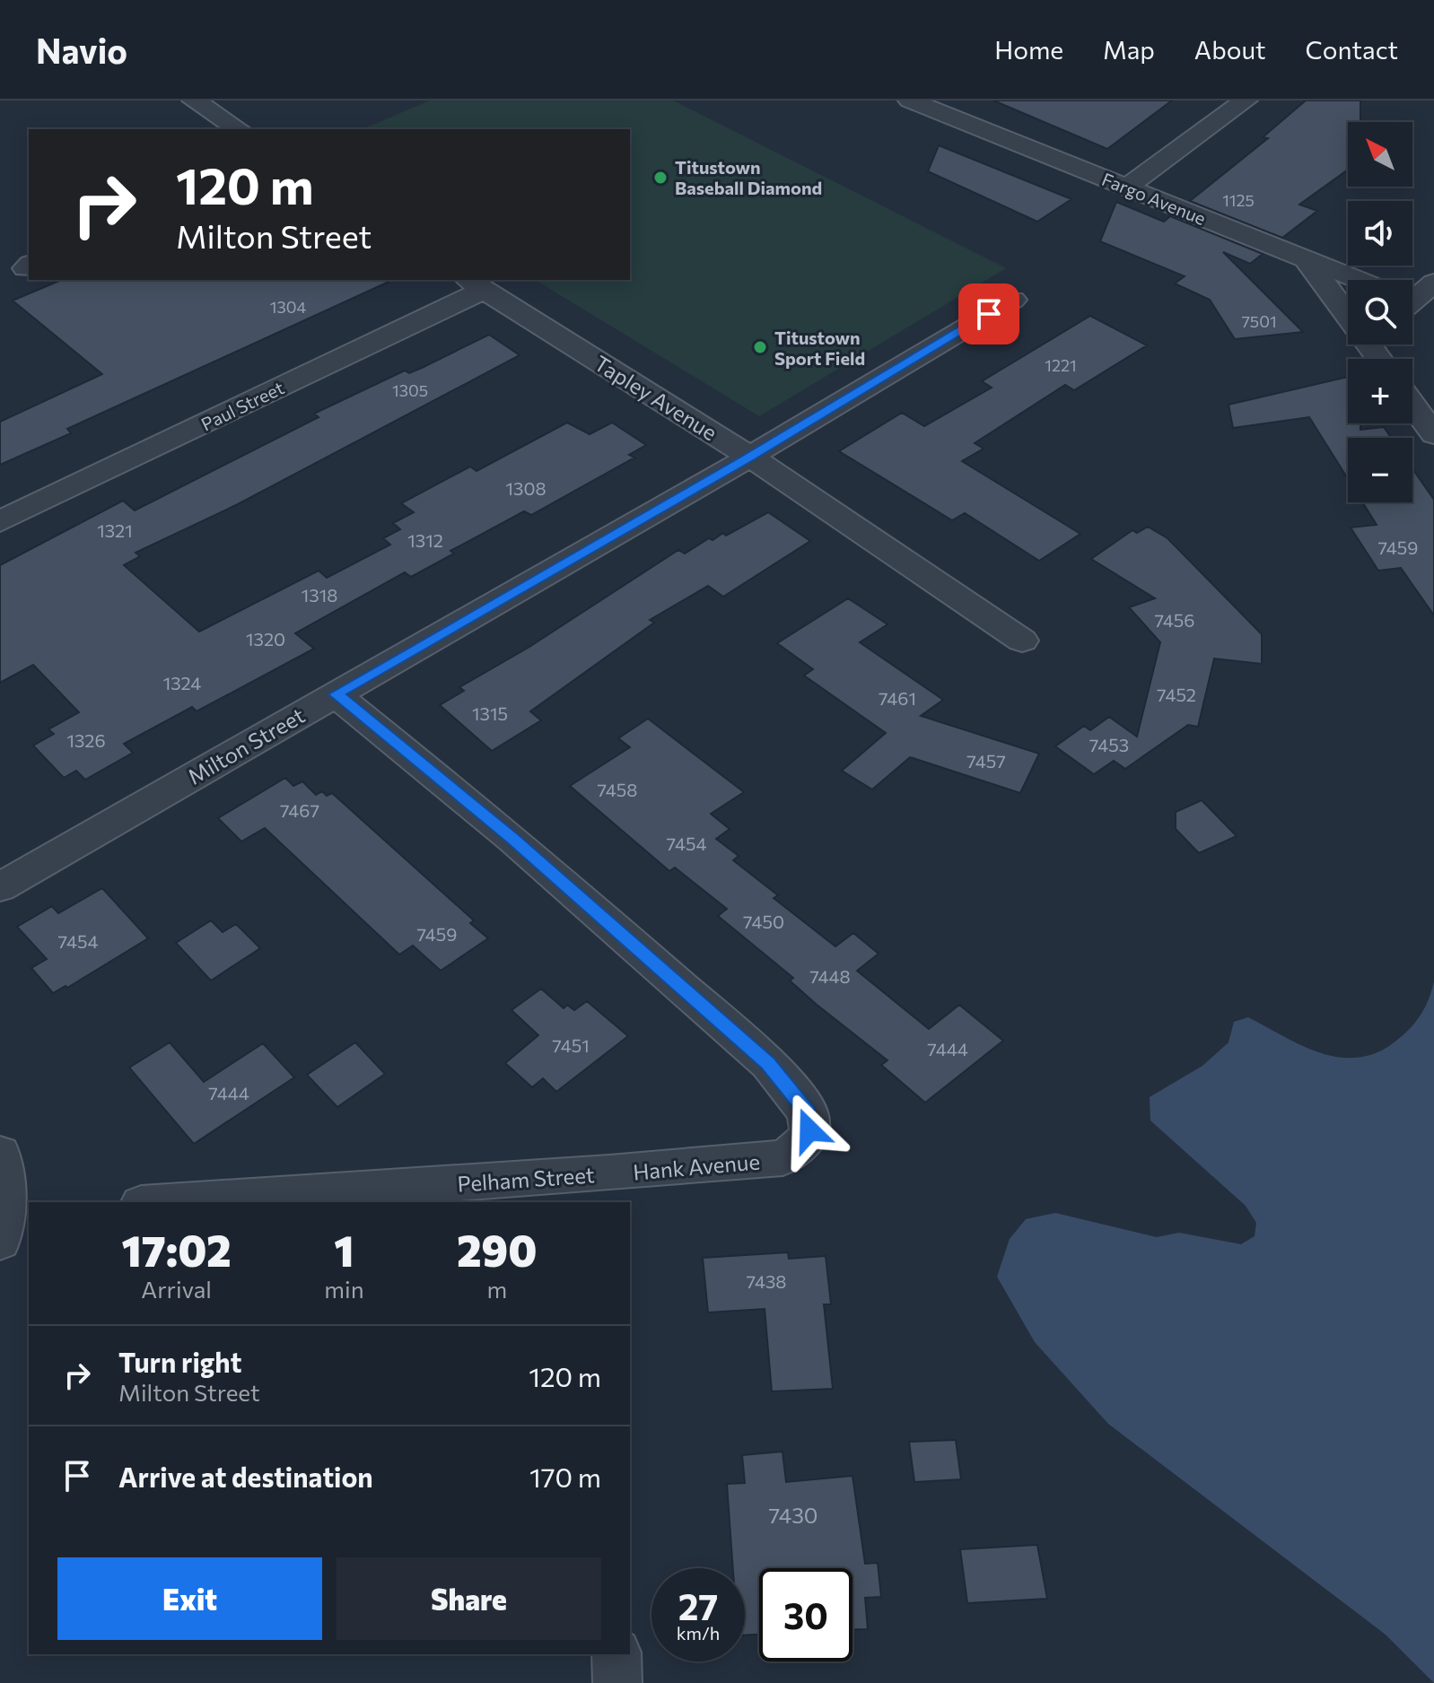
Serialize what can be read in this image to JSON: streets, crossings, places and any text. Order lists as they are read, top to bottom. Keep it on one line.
{"streets":{"street":["Fargo Avenue","Tapley Avenue","Paul Street","Milton Street","Hank Avenue","Pelham Street"]},"crossings":[["Tapley Avenue","Paul Street"],["Tapley Avenue","Milton Street"],["Milton Street","Hank Avenue"],["Hank Avenue","Pelham Street"]],"places":["Titustown Baseball Diamond","Titustown Sport Field"],"house_numbers":["1125","1304","7501","1221","1305","1308","1321","1312","7459","1318","7456","1320","1324","7452","7461","1315","1326","7453","7457","7458","7467","7454","7450","7459","7454","7448","7451","7444","7444","7438","7430"],"north":"top left","page":{"header":"Navio","nav":["Home","Map","About","Contact"],"map_buttons":["+","−"],"turn":["120 m","Milton Street"],"eta":["17:02","Arrival","1","min","290","m"],"list":[{"name":"Turn right","note":"Milton Street","value":"120 m"},{"name":"Arrive at destination","value":"170 m"}],"buttons":["Exit","Share"],"speed":"27 km/h","limit":"30"}}
